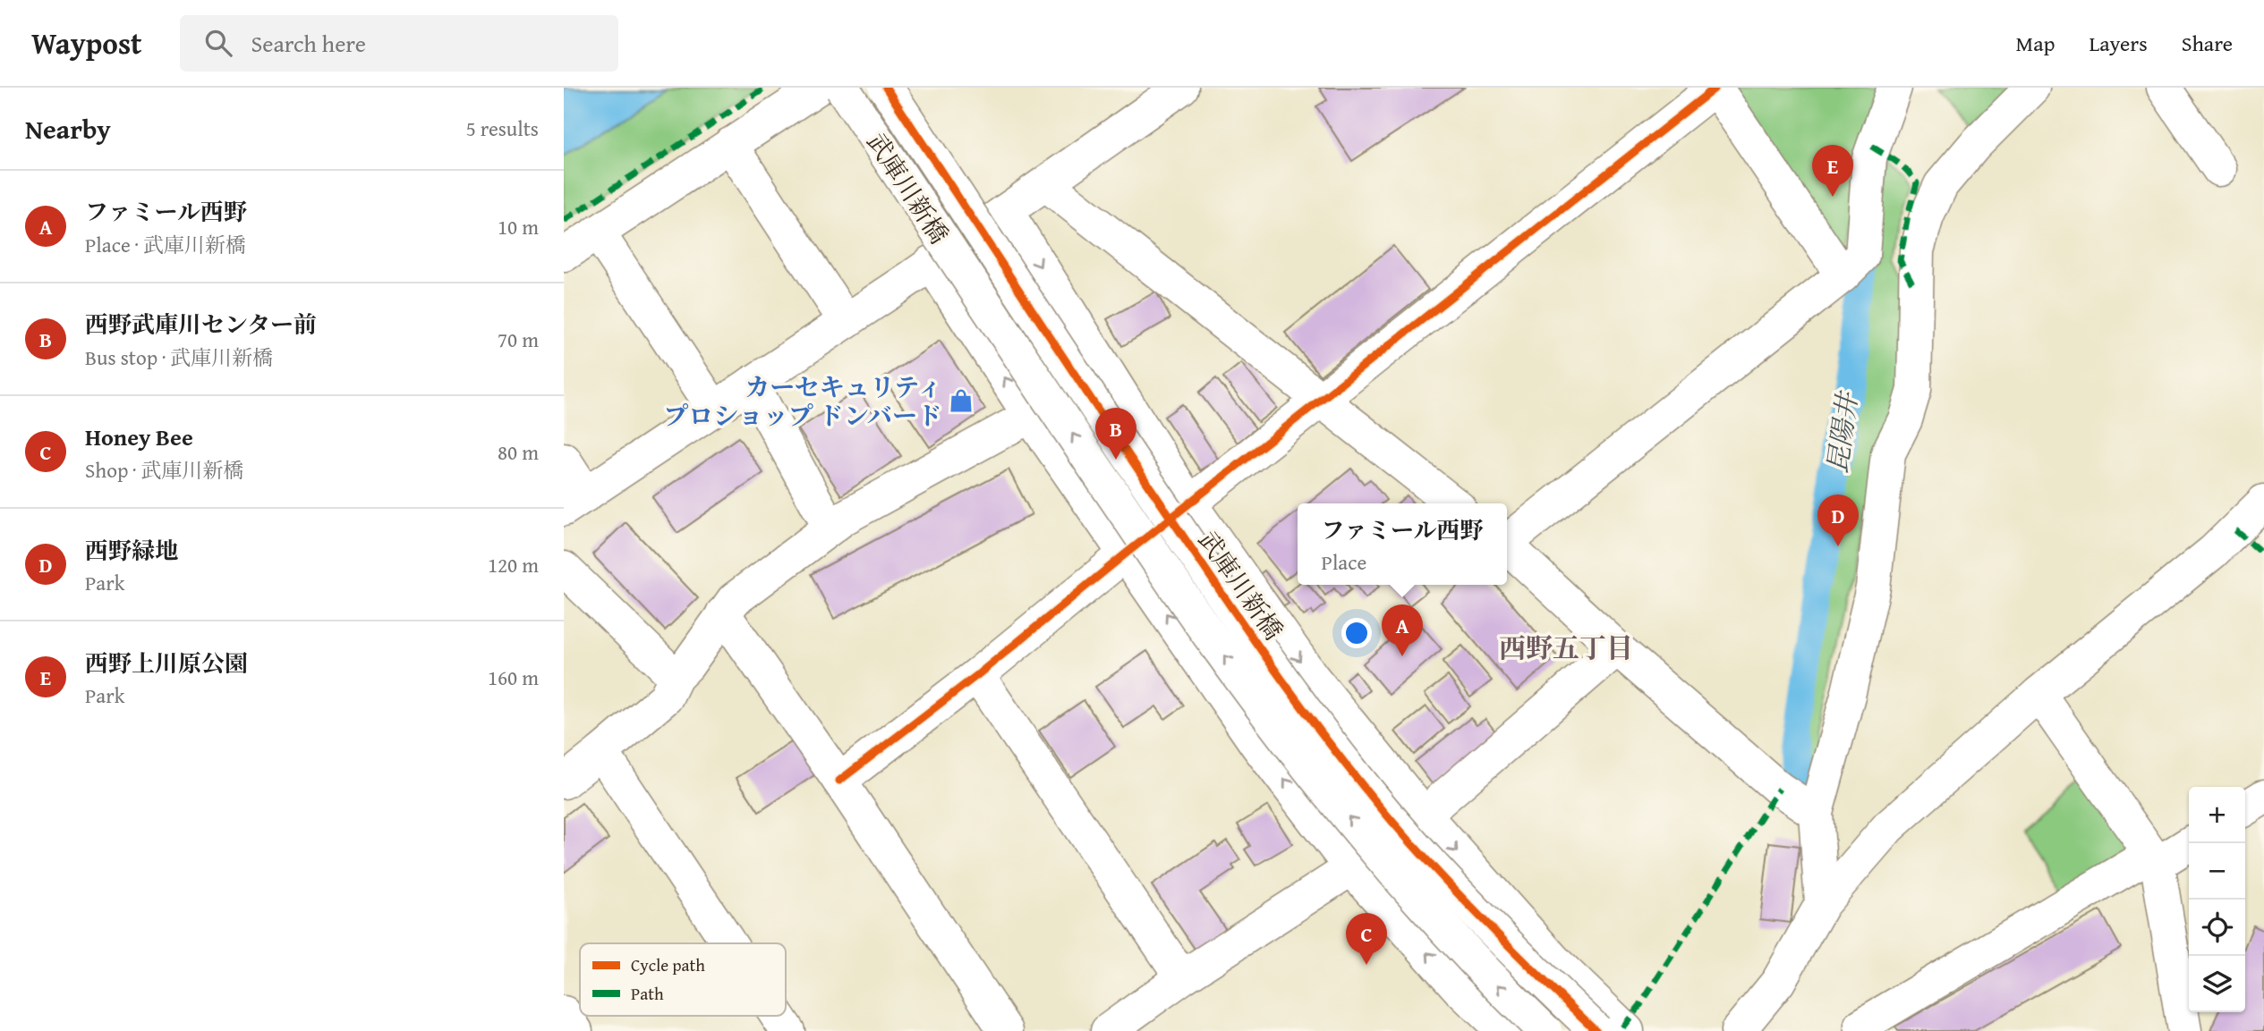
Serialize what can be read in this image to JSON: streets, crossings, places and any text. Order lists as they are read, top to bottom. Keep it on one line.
{"streets":{"street":["武庫川新橋"]},"districts":["西野五丁目"],"water":["昆陽井"],"places":{"shop":["カーセキュリティ プロショップ ドンバード"]},"legend":["Cycle path","Path"],"page":{"header":"Waypost","search":"Search here","nav":["Map","Layers","Share"],"heading":["Nearby","5 results"],"pins":["E","B","D","A","C"],"list":[{"mark":"A","name":"ファミール西野","note":"Place · 武庫川新橋","value":"10 m"},{"mark":"B","name":"西野武庫川センター前","note":"Bus stop · 武庫川新橋","value":"70 m"},{"mark":"C","name":"Honey Bee","note":"Shop · 武庫川新橋","value":"80 m"},{"mark":"D","name":"西野緑地","note":"Park","value":"120 m"},{"mark":"E","name":"西野上川原公園","note":"Park","value":"160 m"}],"popup":["ファミール西野","Place"],"map_buttons":["+","−"]}}
